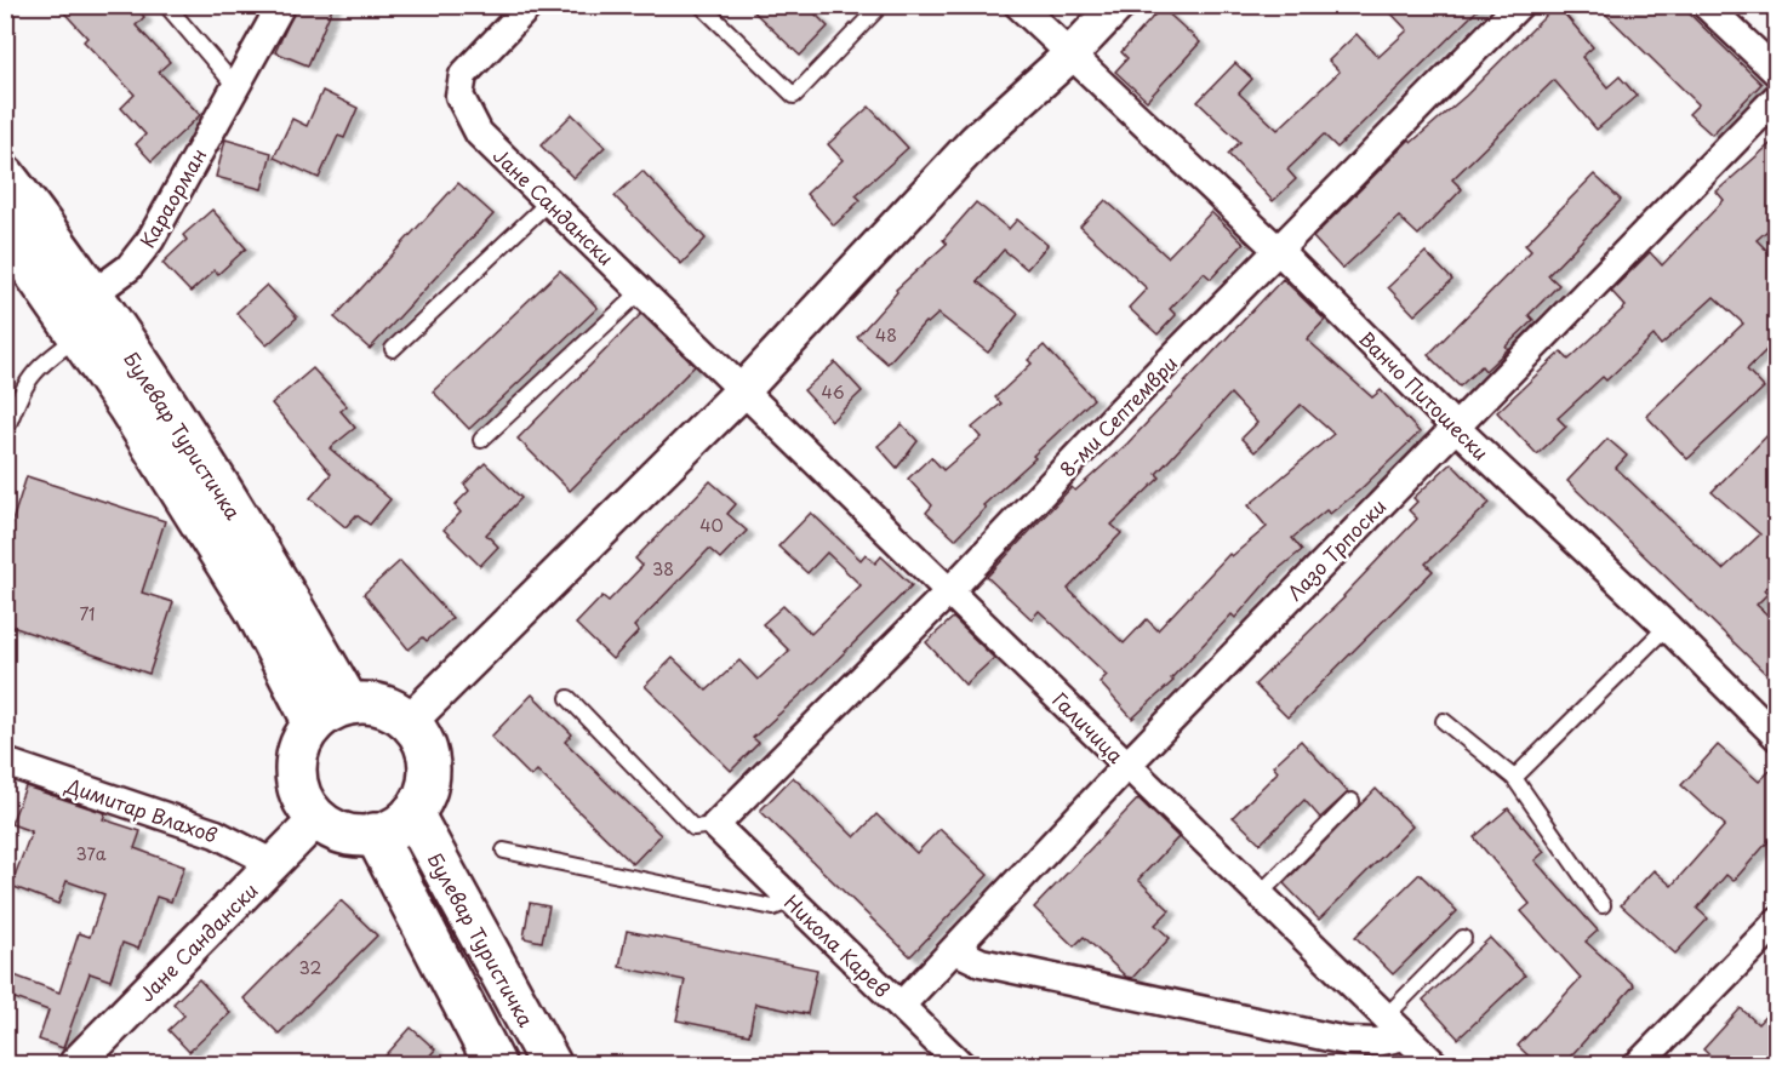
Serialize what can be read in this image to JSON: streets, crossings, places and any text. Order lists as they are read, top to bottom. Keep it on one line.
{"streets":{"main road":["Булевар Туристичка"],"street":["Караорман","Јане Сандански","Ванчо Питошески","8-ми Септември","Лазо Трпоски","Галичица","Димитар Влахов","Никола Карев"]},"crossings":[["Караорман","Булевар Туристичка"],["Јане Сандански","Булевар Туристичка"],["Јане Сандански","Галичица"],["Јане Сандански","Димитар Влахов"],["Ванчо Питошески","8-ми Септември"],["Ванчо Питошески","Лазо Трпоски"],["8-ми Септември","Галичица"],["8-ми Септември","Никола Карев"],["Лазо Трпоски","Галичица"],["Лазо Трпоски","Никола Карев"]],"house_numbers":["48","46","40","38","71","37a","32"]}
